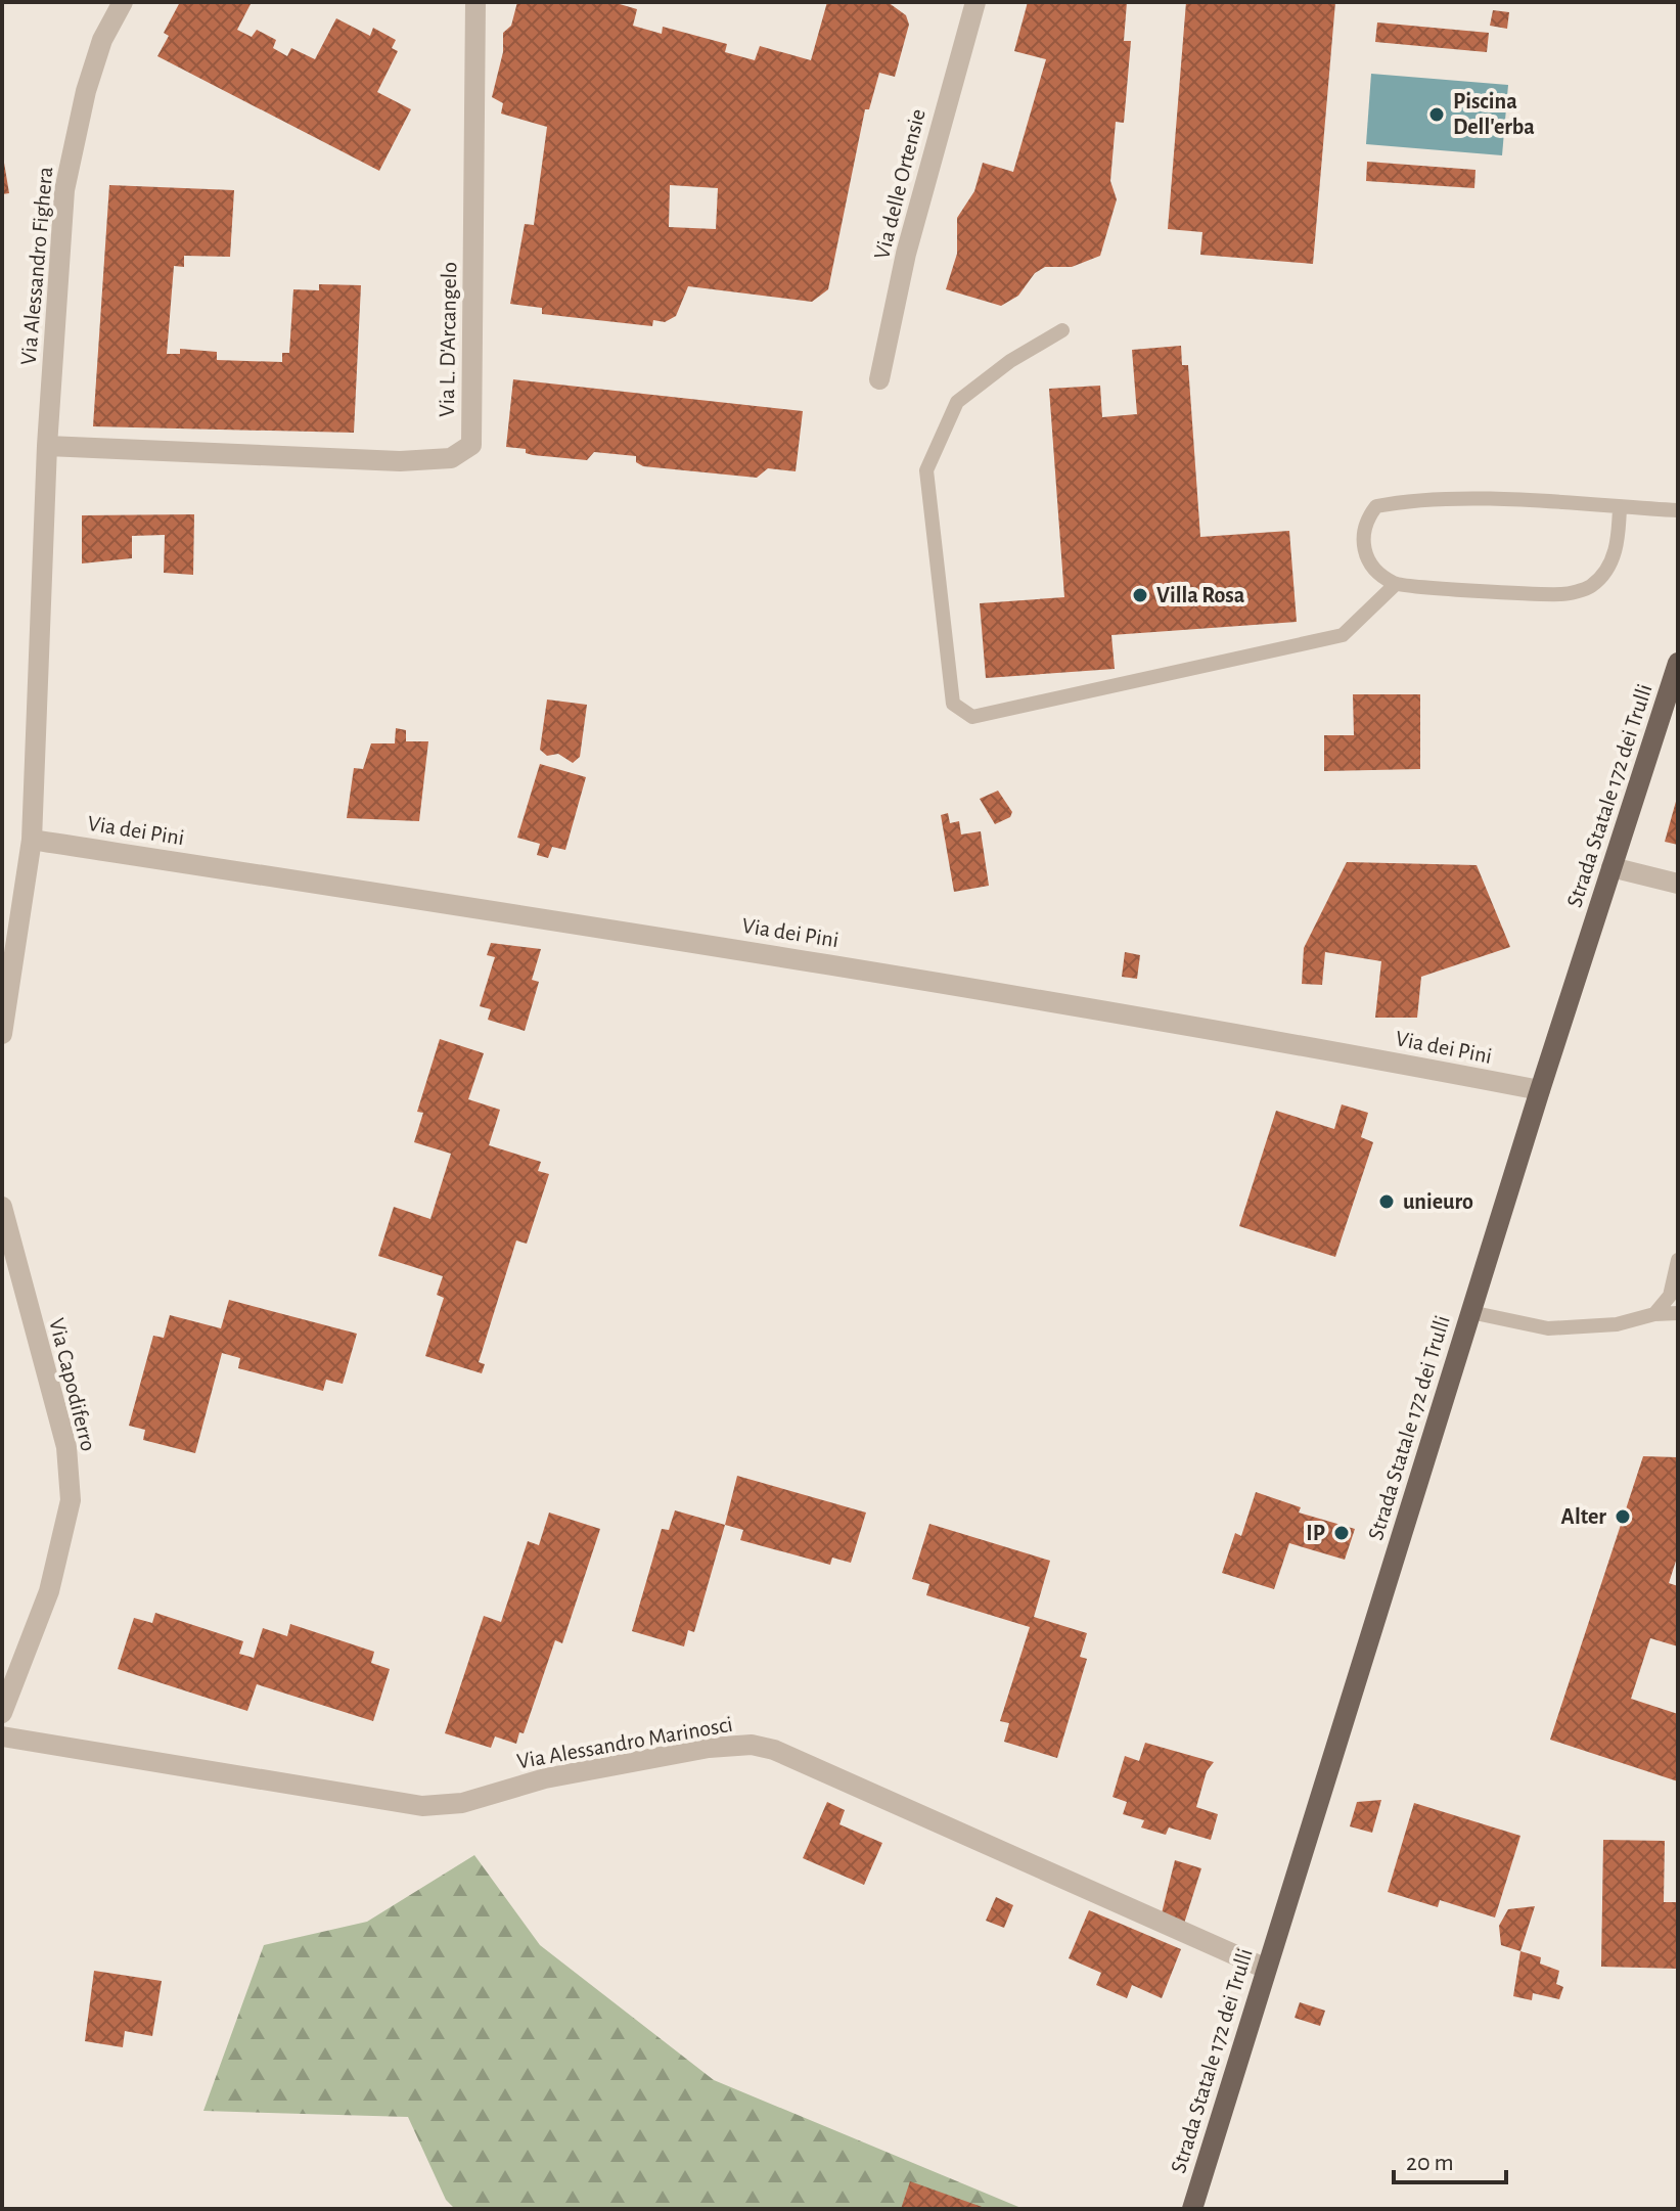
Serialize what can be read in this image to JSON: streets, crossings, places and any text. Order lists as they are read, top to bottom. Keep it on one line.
{"streets":{"main road":["Strada Statale 172 dei Trulli"],"street":["Via delle Ortensie","Via Alessandro Fighera","Via L. D'Arcangelo","Via dei Pini","Via Capodiferro","Via Alessandro Marinosci"]},"crossings":[["Via Alessandro Fighera","Via L. D'Arcangelo"],["Strada Statale 172 dei Trulli","Via dei Pini"],["Strada Statale 172 dei Trulli","Via Alessandro Marinosci"]],"places":["Piscina Dell'erba","Villa Rosa","unieuro","Alter","IP"],"scale_bar":"20 m"}
